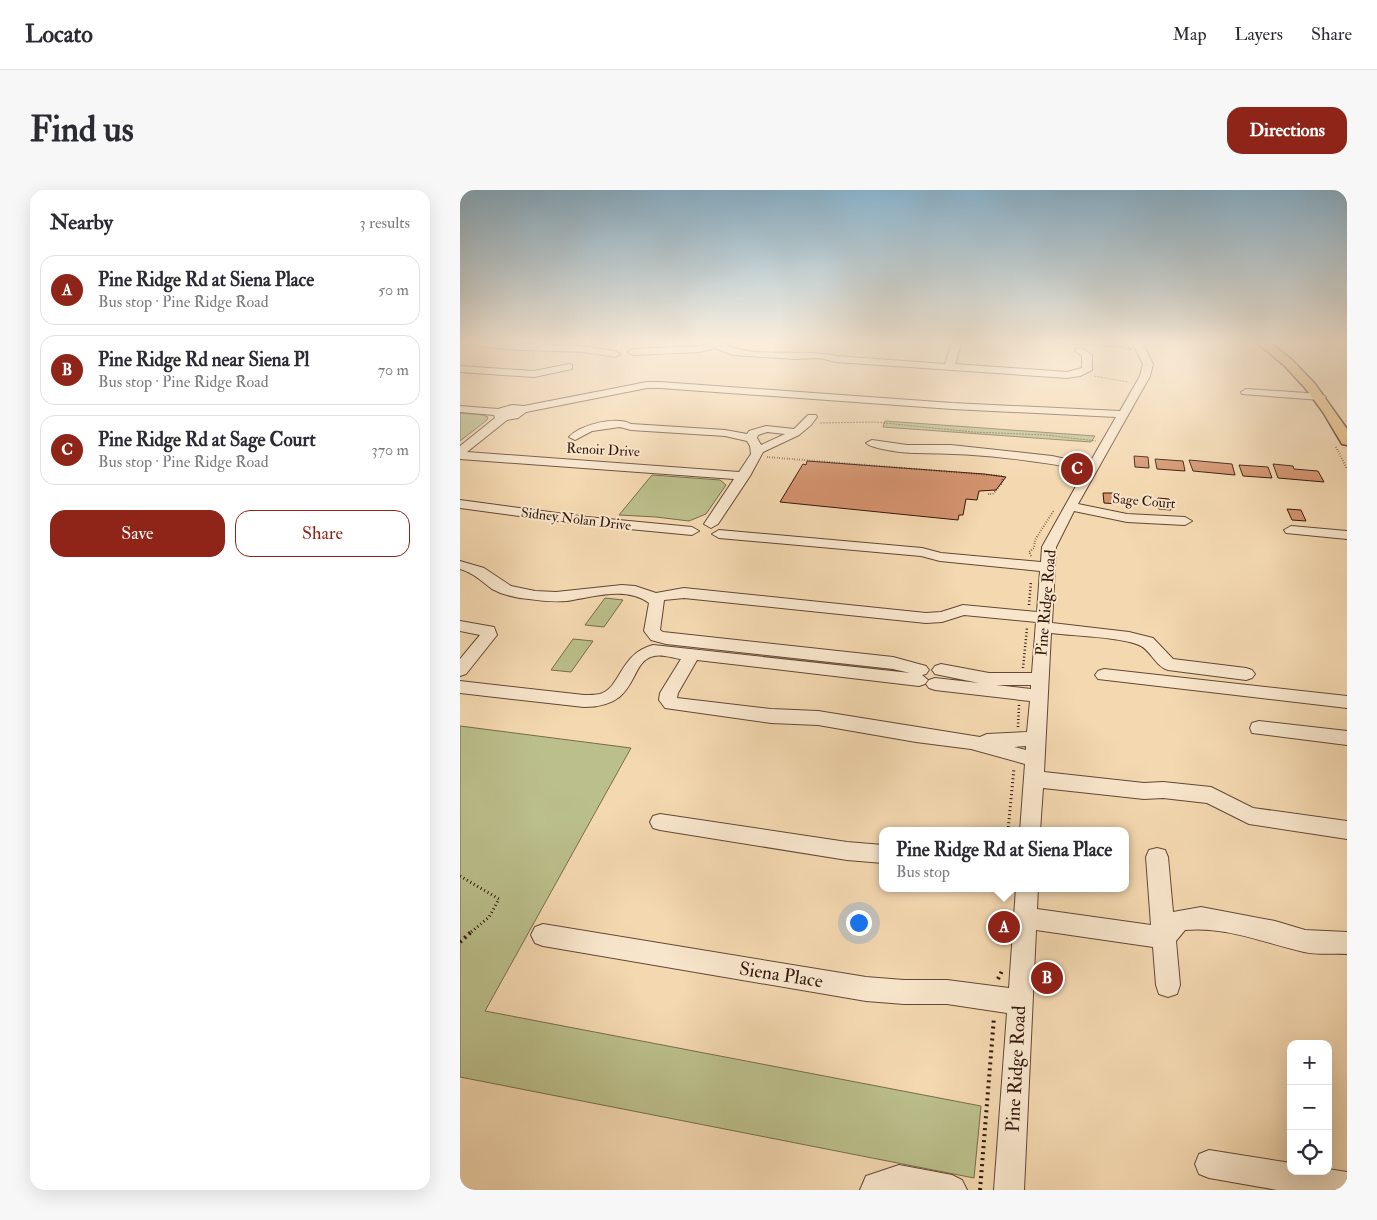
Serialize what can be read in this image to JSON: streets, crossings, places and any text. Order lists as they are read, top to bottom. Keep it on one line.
{"streets":{"street":["Renoir Drive","Sage Court","Sidney Nolan Drive","Pine Ridge Road","Siena Place"]},"crossings":[["Sage Court","Pine Ridge Road"],["Sidney Nolan Drive","Pine Ridge Road"],["Pine Ridge Road","Siena Place"]],"page":{"header":"Locato","nav":["Map","Layers","Share"],"buttons":["Directions",["Save","Share"]],"title":"Find us","heading":["Nearby","3 results"],"list":[{"mark":"A","name":"Pine Ridge Rd at Siena Place","note":"Bus stop · Pine Ridge Road","value":"50 m"},{"mark":"B","name":"Pine Ridge Rd near Siena Pl","note":"Bus stop · Pine Ridge Road","value":"70 m"},{"mark":"C","name":"Pine Ridge Rd at Sage Court","note":"Bus stop · Pine Ridge Road","value":"370 m"}],"pins":["C","A","B"],"popup":["Pine Ridge Rd at Siena Place","Bus stop"],"map_buttons":["+","−"]}}
